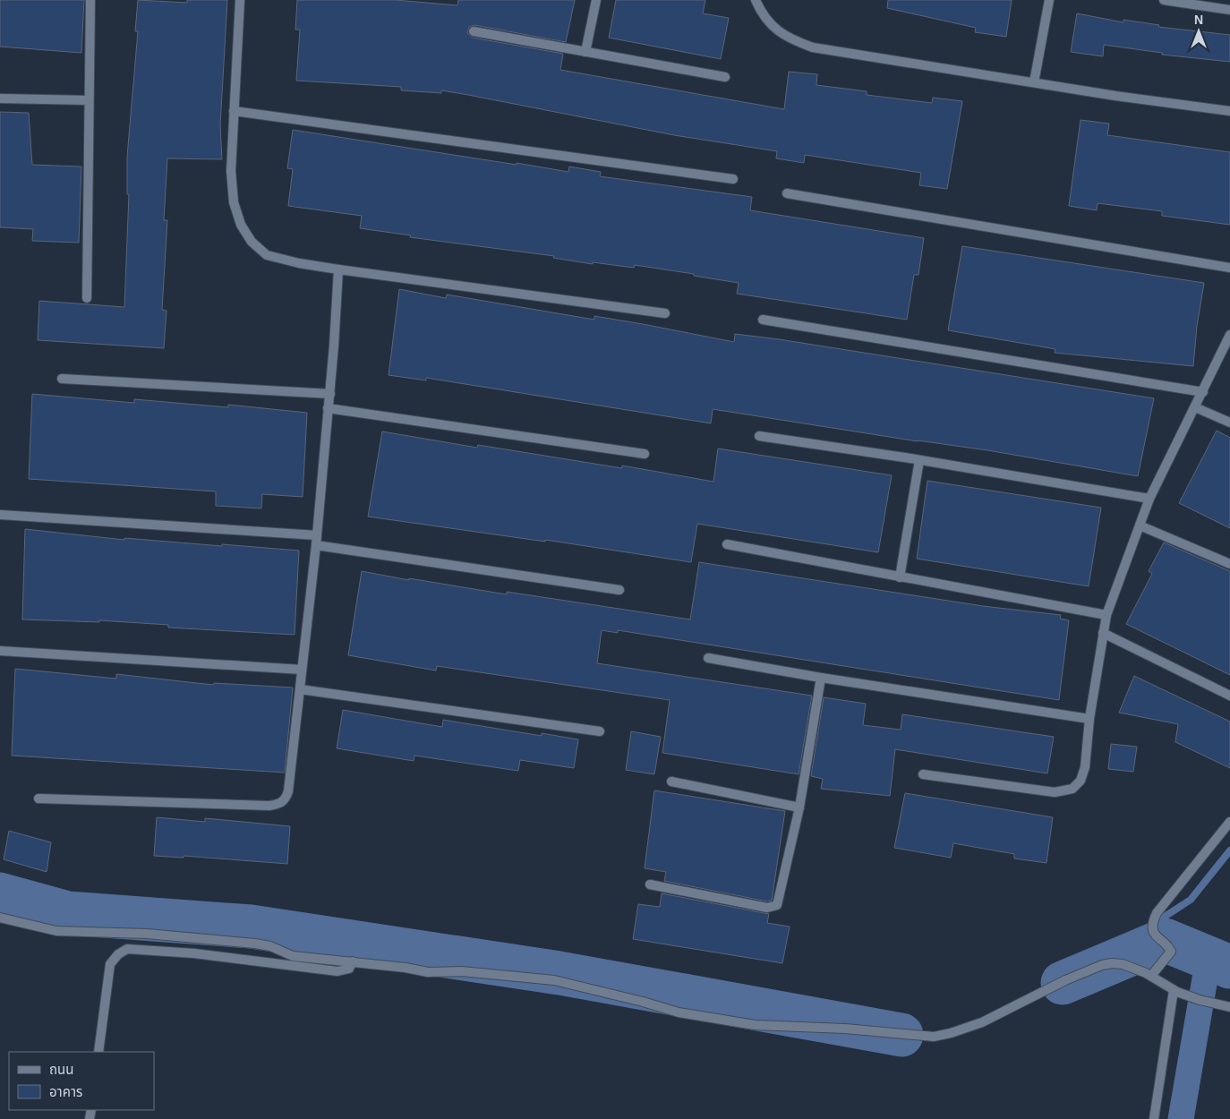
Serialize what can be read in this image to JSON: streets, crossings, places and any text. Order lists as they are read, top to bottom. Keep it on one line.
{"legend":["ถนน","อาคาร"],"north":"top"}
